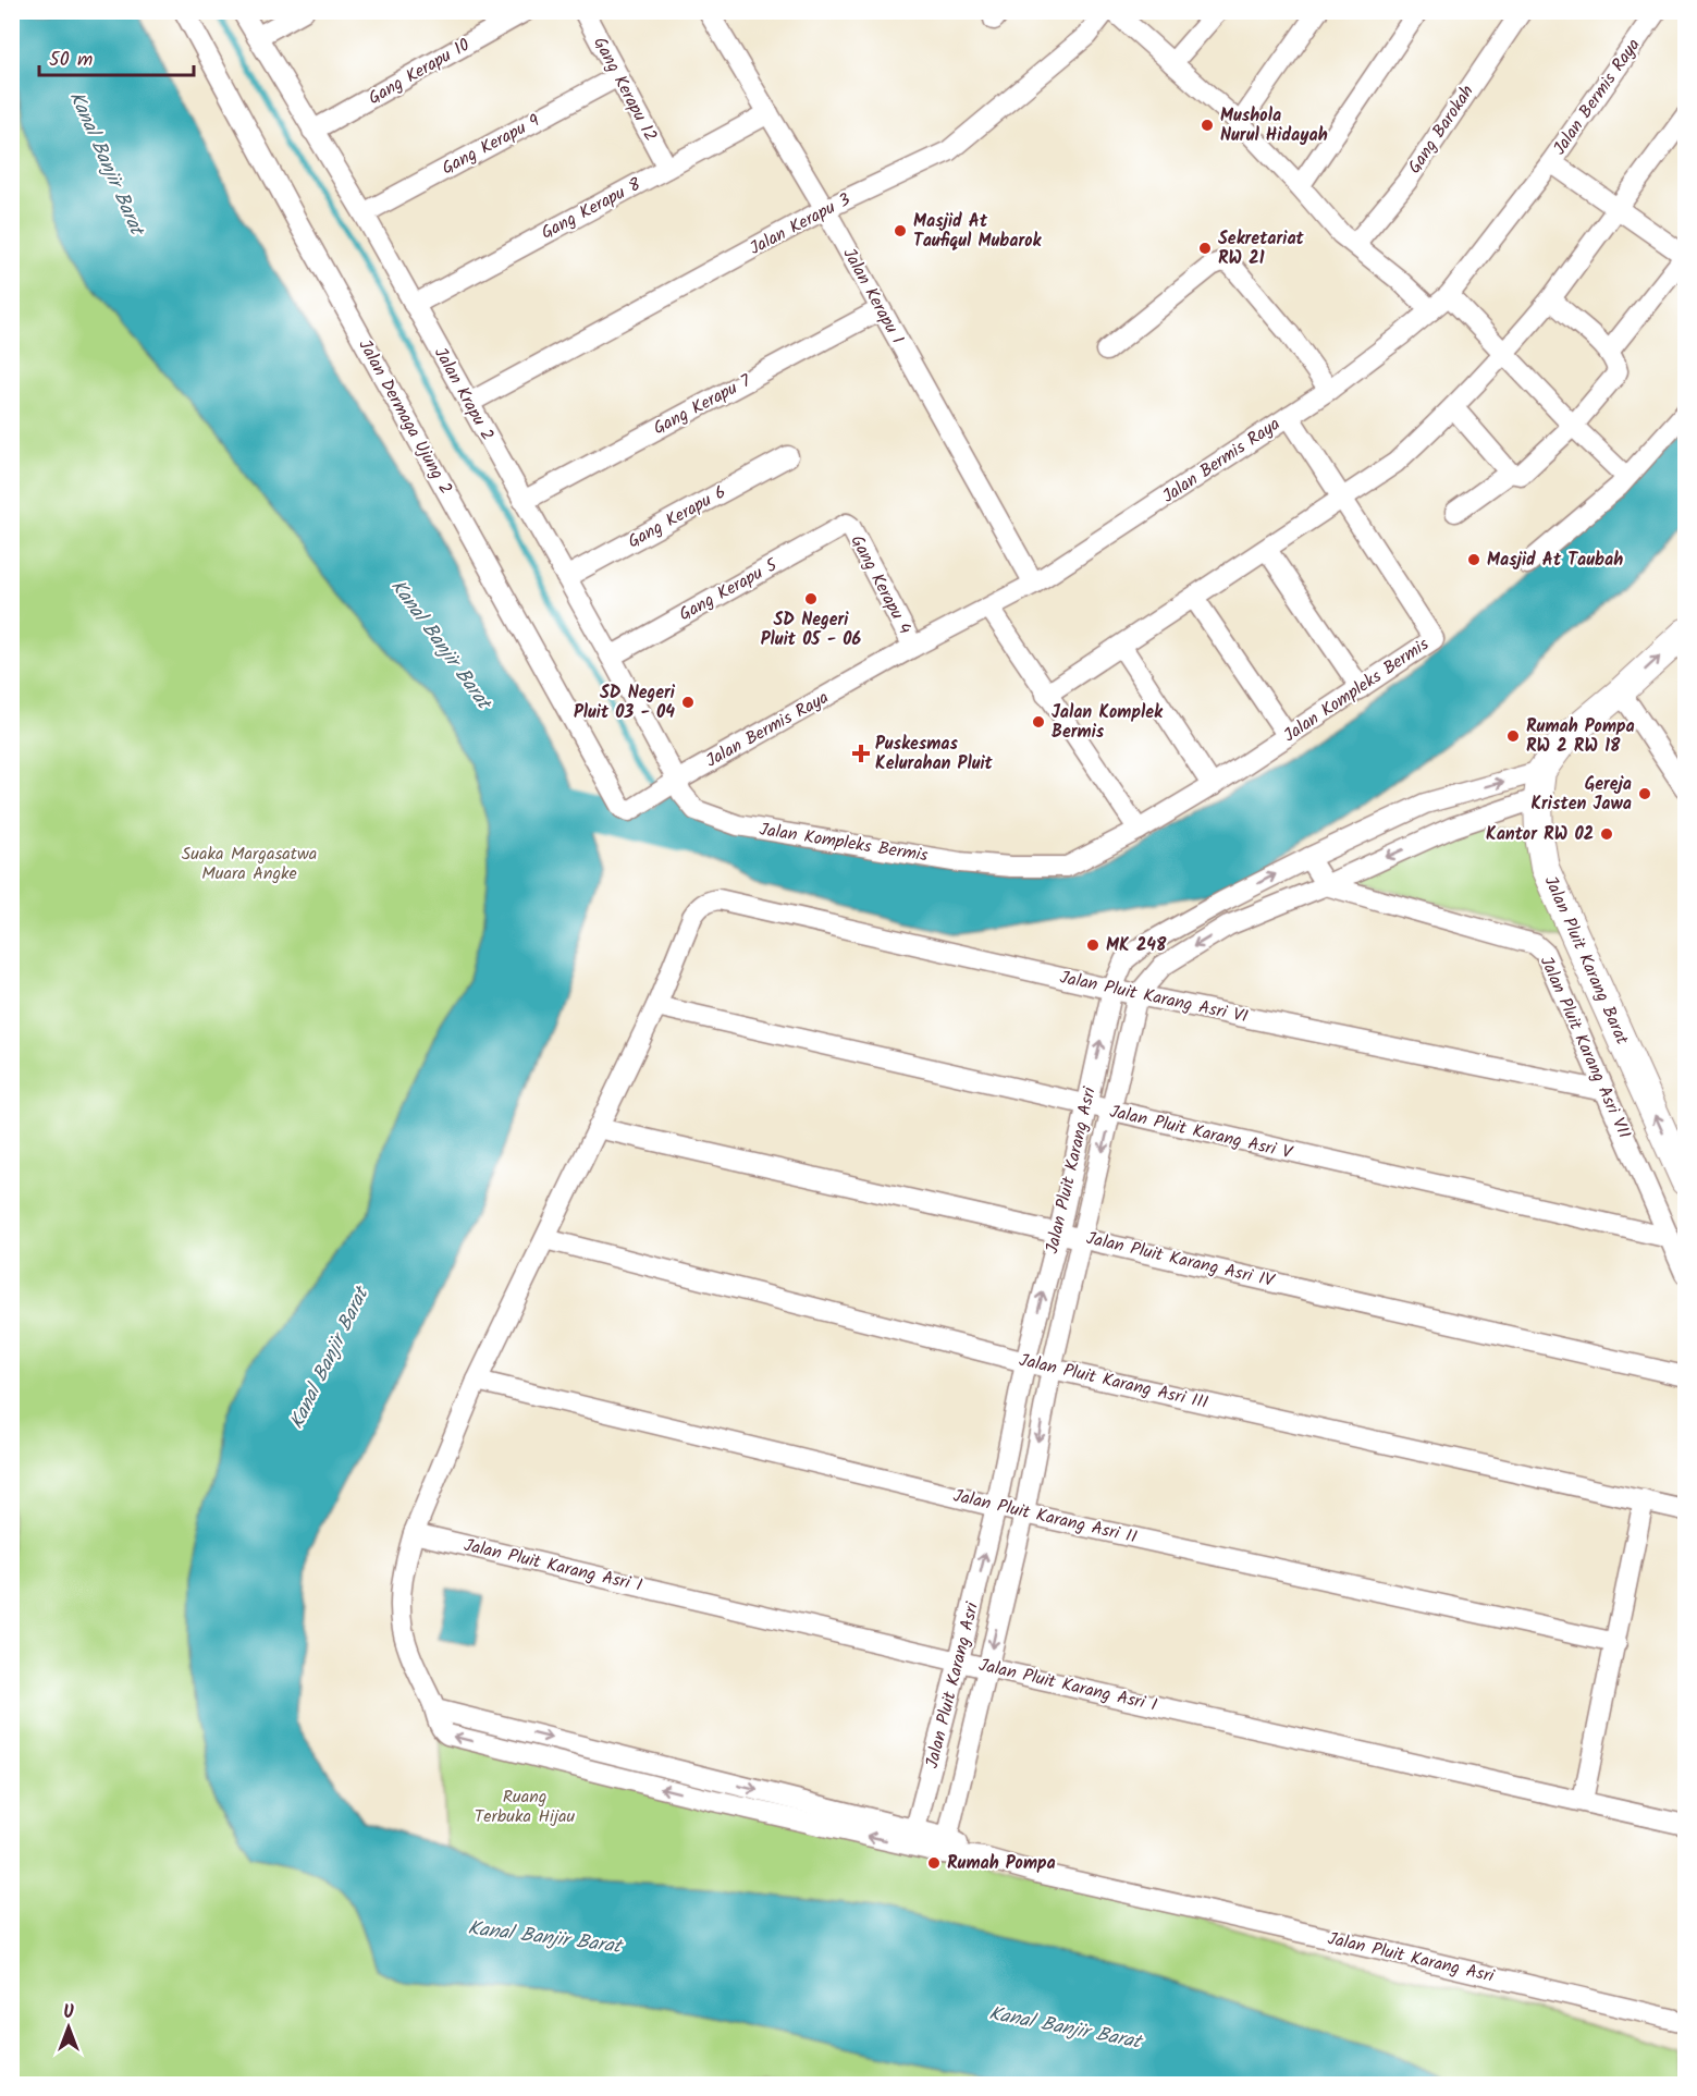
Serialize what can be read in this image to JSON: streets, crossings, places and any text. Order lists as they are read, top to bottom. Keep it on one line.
{"streets":{"street":["Gang Kerapu 10","Gang Kerapu 12","Jalan Bermis Raya","Gang Barokah","Gang Kerapu 9","Gang Kerapu 8","Jalan Kerapu 3","Jalan Kerapu I","Jalan Krapu 2","Gang Kerapu 7","Jalan Dermaga Ujung 2","Gang Kerapu 6","Gang Kerapu 4","Gang Kerapu 5","Jalan Kompleks Bermis","Jalan Pluit Karang Barat","Jalan Pluit Karang Asri VI","Jalan Pluit Karang Asri VII","Jalan Pluit Karang Asri V","Jalan Pluit Karang Asri","Jalan Pluit Karang Asri IV","Jalan Pluit Karang Asri III","Jalan Pluit Karang Asri II","Jalan Pluit Karang Asri I"]},"crossings":[["Gang Kerapu 10","Jalan Krapu 2"],["Gang Kerapu 12","Gang Kerapu 9"],["Gang Kerapu 12","Gang Kerapu 8"],["Jalan Bermis Raya","Jalan Kerapu I"],["Jalan Bermis Raya","Jalan Krapu 2"],["Jalan Bermis Raya","Jalan Dermaga Ujung 2"],["Jalan Bermis Raya","Gang Kerapu 4"],["Jalan Bermis Raya","Jalan Kompleks Bermis"],["Gang Kerapu 9","Jalan Krapu 2"],["Gang Kerapu 8","Jalan Kerapu I"],["Gang Kerapu 8","Jalan Krapu 2"],["Jalan Kerapu 3","Jalan Kerapu I"],["Jalan Kerapu 3","Jalan Krapu 2"],["Jalan Kerapu I","Gang Kerapu 7"],["Jalan Krapu 2","Gang Kerapu 7"],["Jalan Krapu 2","Gang Kerapu 6"],["Jalan Krapu 2","Gang Kerapu 5"],["Jalan Krapu 2","Jalan Kompleks Bermis"],["Gang Kerapu 4","Gang Kerapu 5"],["Jalan Pluit Karang Barat","Jalan Pluit Karang Asri"],["Jalan Pluit Karang Asri VI","Jalan Pluit Karang Asri VII"],["Jalan Pluit Karang Asri VI","Jalan Pluit Karang Asri V"],["Jalan Pluit Karang Asri VI","Jalan Pluit Karang Asri"],["Jalan Pluit Karang Asri VII","Jalan Pluit Karang Asri V"],["Jalan Pluit Karang Asri VII","Jalan Pluit Karang Asri"],["Jalan Pluit Karang Asri V","Jalan Pluit Karang Asri"],["Jalan Pluit Karang Asri","Jalan Pluit Karang Asri IV"],["Jalan Pluit Karang Asri","Jalan Pluit Karang Asri III"],["Jalan Pluit Karang Asri","Jalan Pluit Karang Asri II"],["Jalan Pluit Karang Asri","Jalan Pluit Karang Asri I"]],"one_way":["Jalan Pluit Karang Barat"],"water":["Kanal Banjir Barat"],"parks":["Suaka Margasatwa Muara Angke","Ruang Terbuka Hijau"],"places":{"other":["Mushola Nurul Hidayah","Masjid At Taufiqul Mubarok","Sekretariat RW 21","Masjid At Taubah","SD Negeri Pluit 05 - 06","SD Negeri Pluit 03 - 04","Jalan Komplek Bermis","Rumah Pompa RW 2 RW 18","Gereja Kristen Jawa","Kantor RW 02","MK 248","Rumah Pompa"],"health":["Puskesmas Kelurahan Pluit"]},"scale_bar":"50 m","north":"top"}
